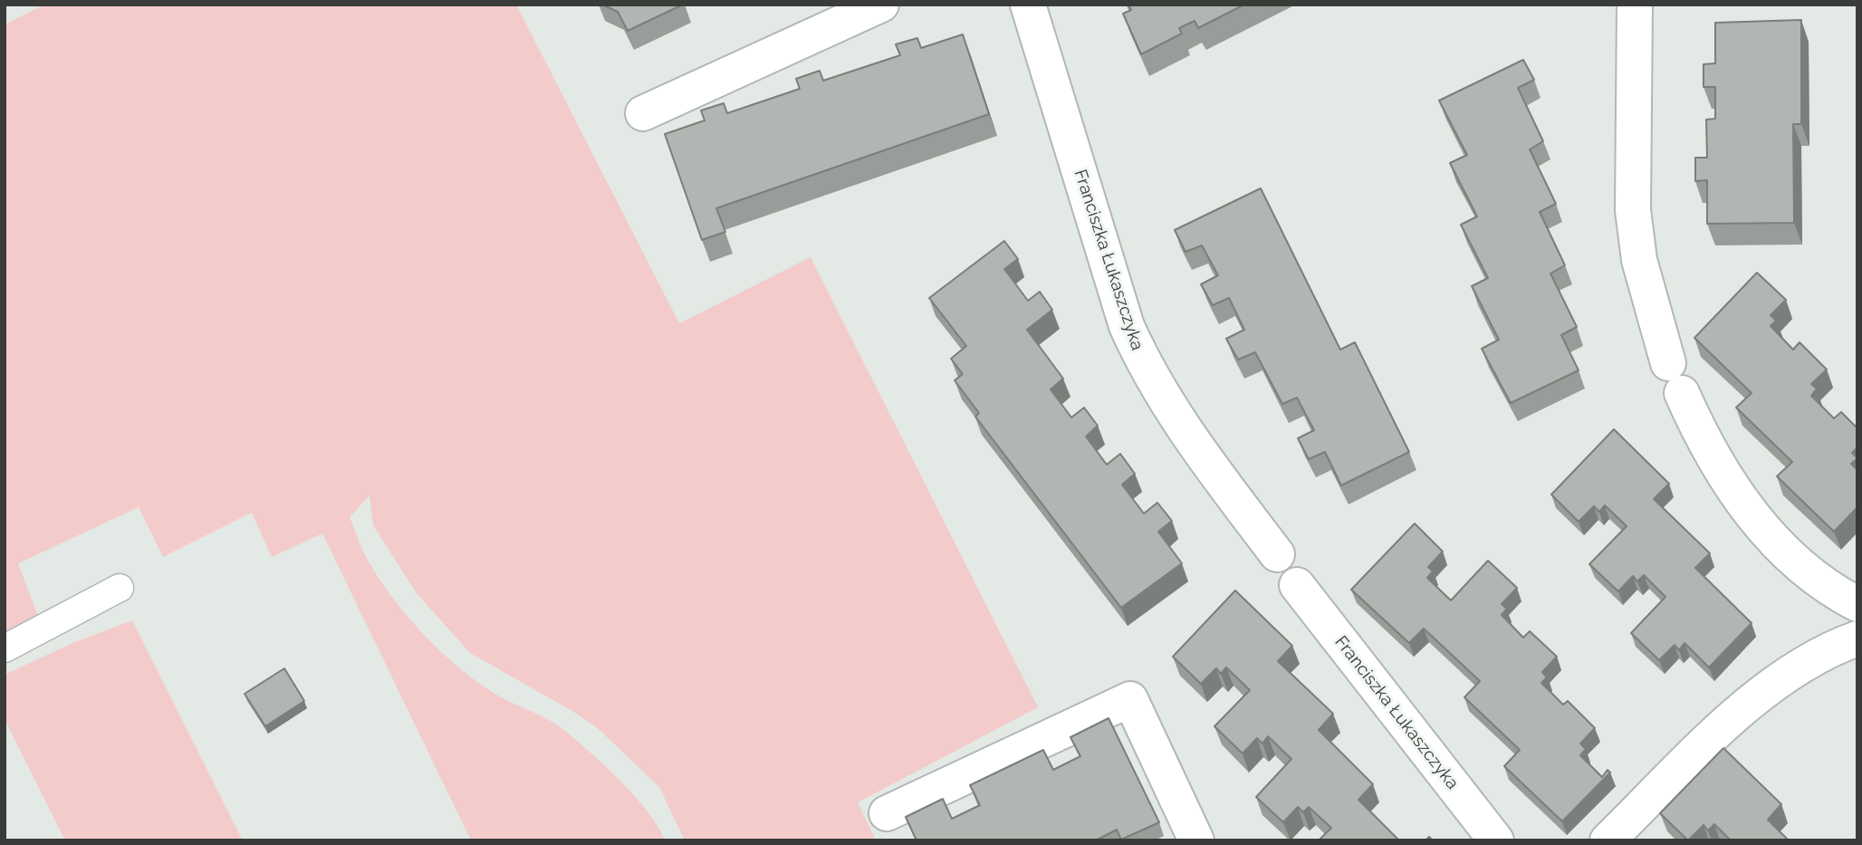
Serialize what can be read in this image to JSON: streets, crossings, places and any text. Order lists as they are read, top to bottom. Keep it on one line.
{"streets":{"street":["Franciszka Łukaszczyka"]}}
